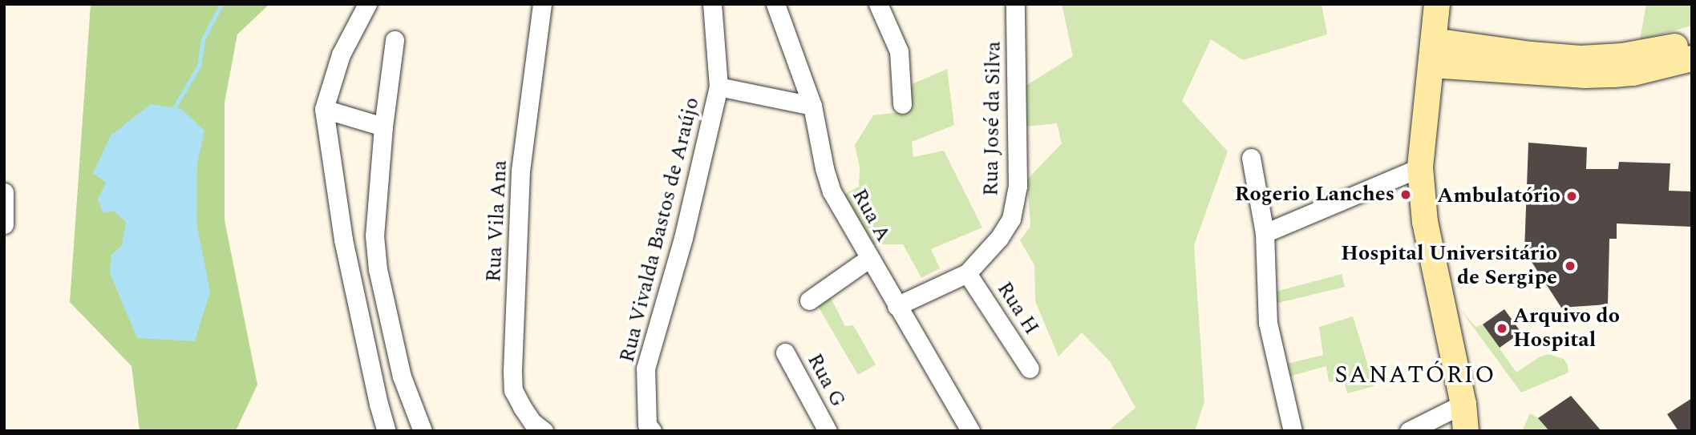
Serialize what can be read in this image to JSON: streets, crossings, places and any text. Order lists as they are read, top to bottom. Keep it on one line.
{"streets":{"street":["Rua José da Silva","Rua A","Rua Vila Ana","Rua Vivalda Bastos de Araújo","Rua H","Rua G"]},"crossings":[["Rua José da Silva","Rua A"],["Rua José da Silva","Rua H"]],"districts":["SANATÓRIO"],"places":["Rogerio Lanches","Ambulatório","Hospital Universitário de Sergipe","Arquivo do Hospital"]}
